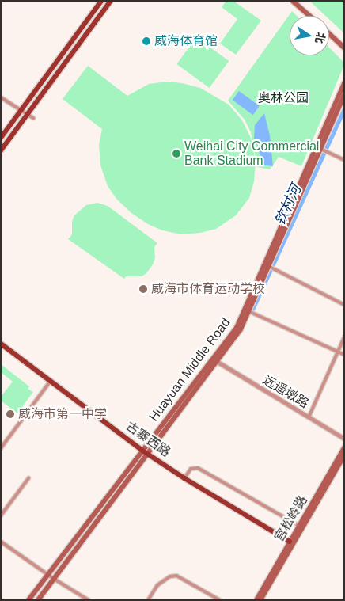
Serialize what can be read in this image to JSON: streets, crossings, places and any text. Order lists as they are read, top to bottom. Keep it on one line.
{"streets":{"main road":["Huayuan Middle Road","古寨西路","宫松岭路"],"street":["远遥墩路"]},"crossings":[["Huayuan Middle Road","远遥墩路"],["Huayuan Middle Road","古寨西路"],["古寨西路","宫松岭路"]],"water":["钦村河"],"parks":["奥林公园"],"places":["威海体育馆","Weihai City Commercial Bank Stadium","威海市体育运动学校","威海市第一中学"],"north":"right"}
